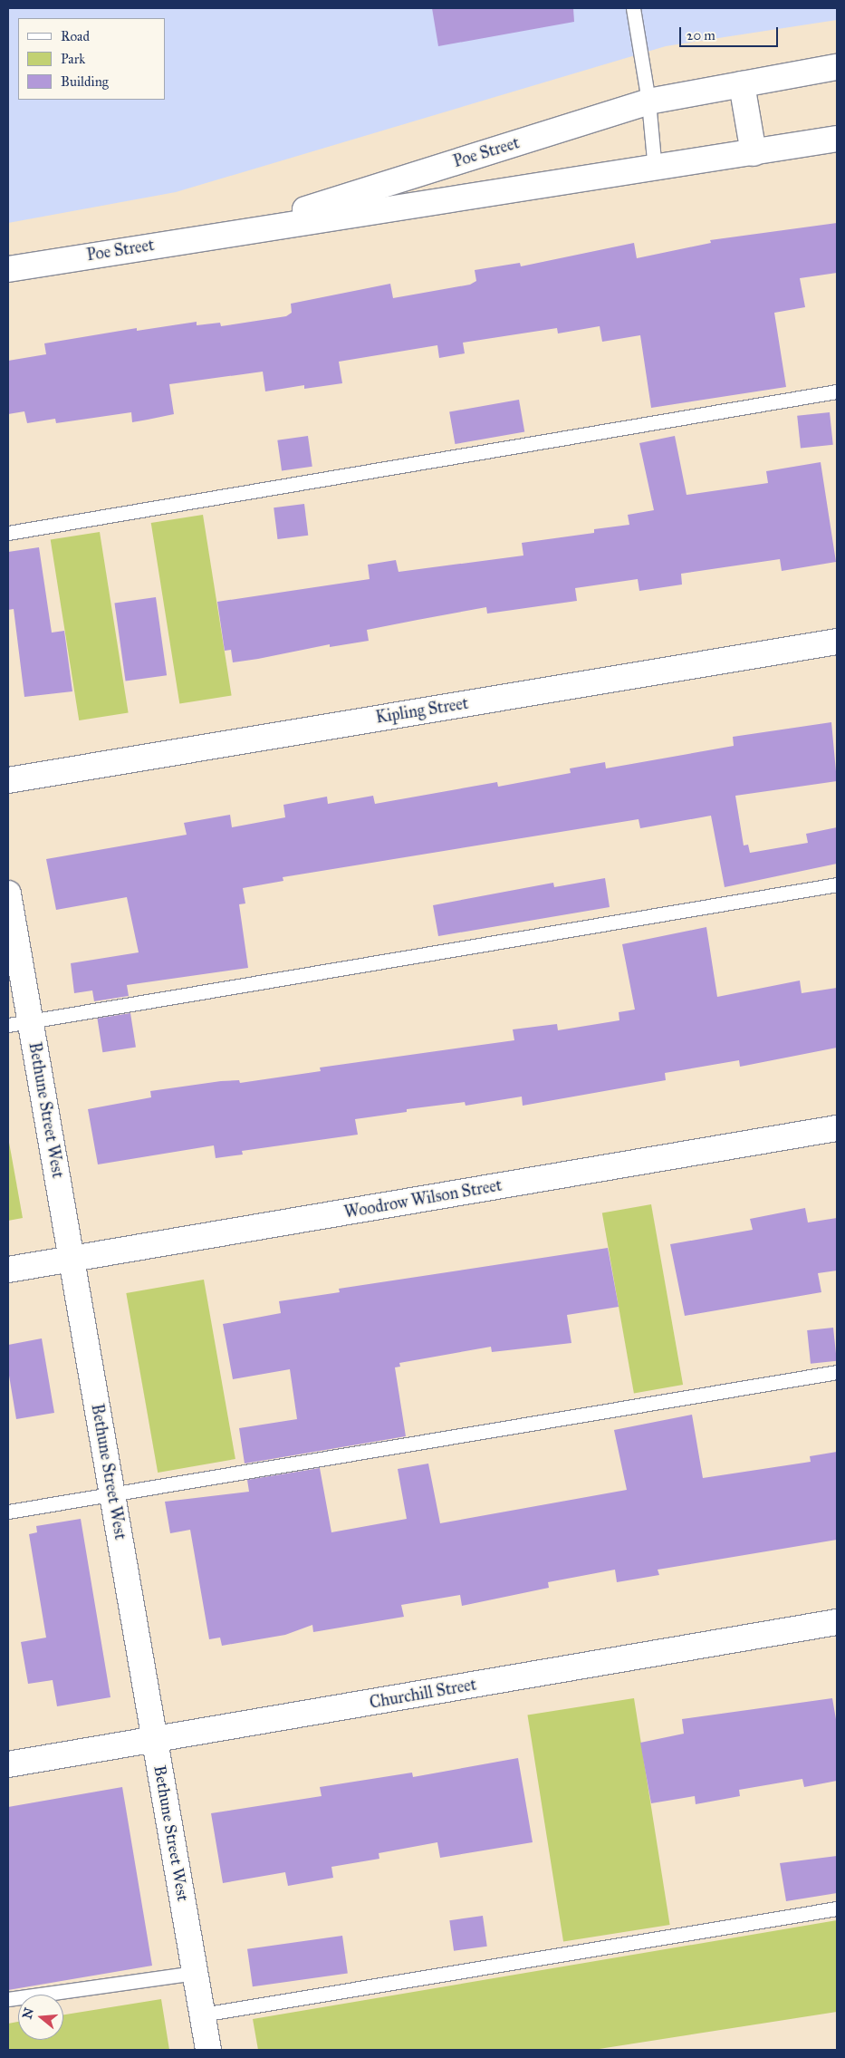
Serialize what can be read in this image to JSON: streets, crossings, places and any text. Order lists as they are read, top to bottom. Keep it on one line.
{"streets":{"street":["Poe Street","Kipling Street","Bethune Street West","Woodrow Wilson Street","Churchill Street"]},"crossings":[["Bethune Street West","Woodrow Wilson Street"],["Bethune Street West","Churchill Street"]],"legend":["Road","Park","Building"],"scale_bar":"20 m","north":"left"}
